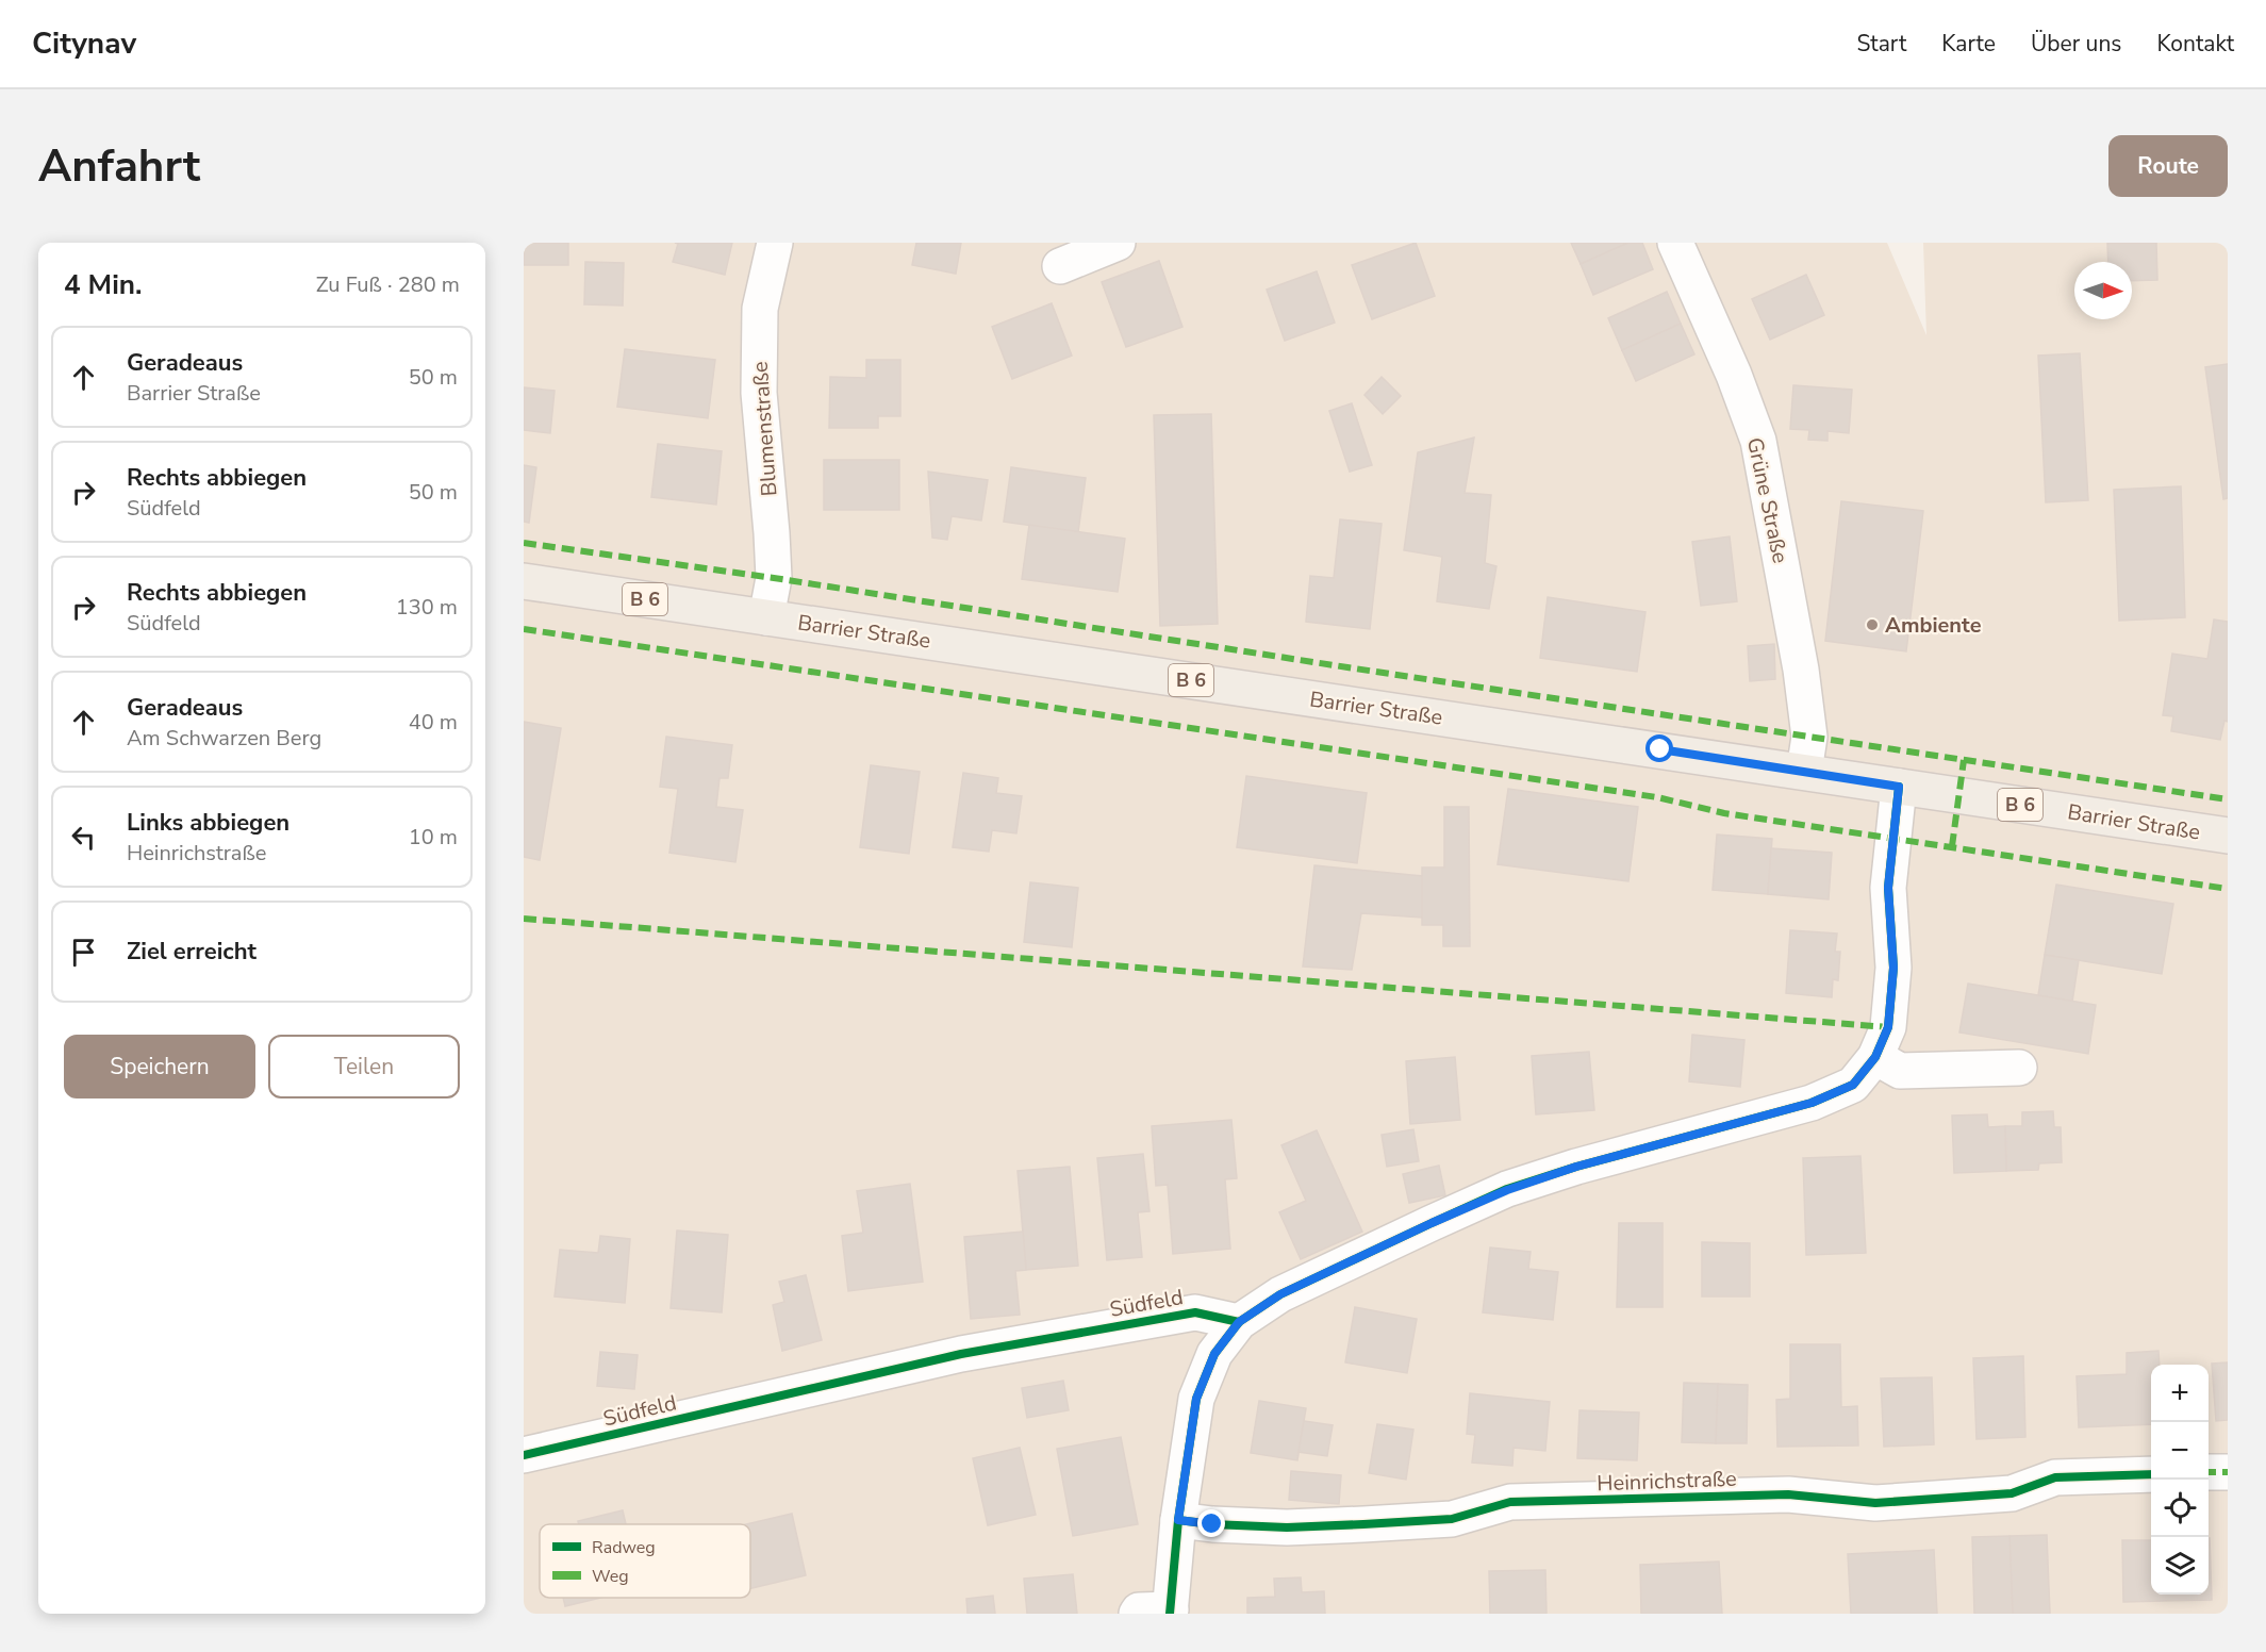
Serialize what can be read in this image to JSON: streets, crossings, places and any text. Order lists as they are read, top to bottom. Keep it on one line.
{"streets":{"main road":["B 6","Barrier Straße"],"street":["Blumenstraße","Grüne Straße","Südfeld","Heinrichstraße"]},"crossings":[["Blumenstraße","Barrier Straße"],["Grüne Straße","Barrier Straße"]],"places":["Ambiente"],"legend":["Radweg","Weg"],"north":"right","page":{"header":"Citynav","nav":["Start","Karte","Über uns","Kontakt"],"buttons":["Route",["Speichern","Teilen"]],"title":"Anfahrt","heading":["4 Min.","Zu Fuß · 280 m"],"list":[["Geradeaus","Barrier Straße","50 m"],["Rechts abbiegen","Südfeld","50 m"],["Rechts abbiegen","Südfeld","130 m"],["Geradeaus","Am Schwarzen Berg","40 m"],["Links abbiegen","Heinrichstraße","10 m"],"Ziel erreicht"],"map_buttons":["+","−"]}}
